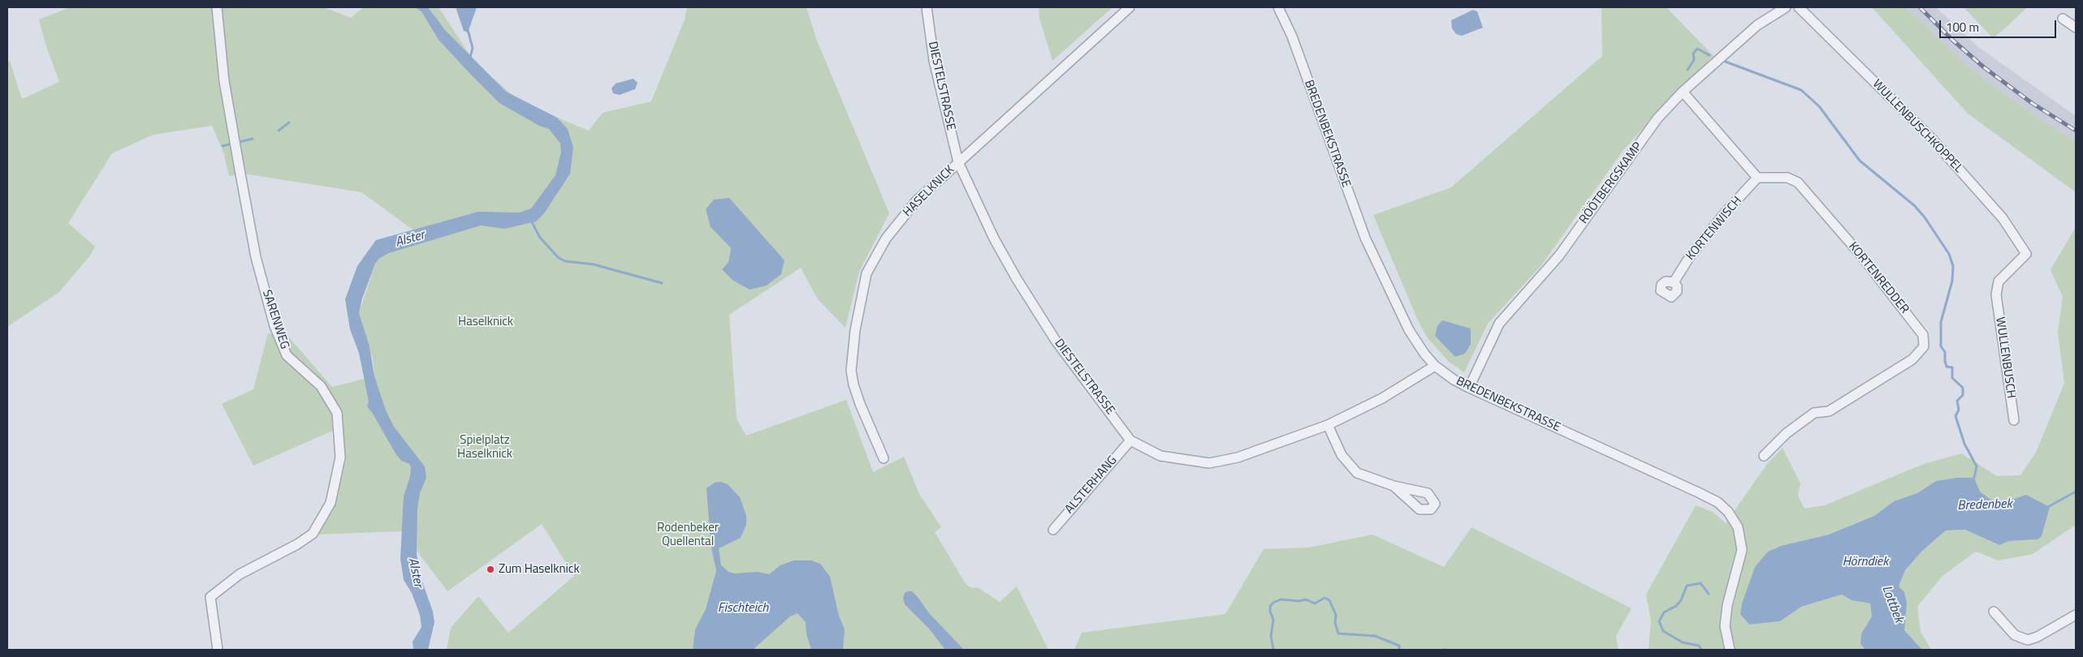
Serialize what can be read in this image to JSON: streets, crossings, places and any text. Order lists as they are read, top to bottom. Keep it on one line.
{"streets":{"street":["DIESTELSTRASSE","WULLENBUSCHKOPPEL","BREDENBEKSTRASSE","RÖÖTBERGSKAMP","HASELKNICK","KORTENWISCH","KORTENREDDER","SARENWEG","WULLENBUSCH","ALSTERHANG"]},"crossings":[["DIESTELSTRASSE","BREDENBEKSTRASSE"],["DIESTELSTRASSE","HASELKNICK"],["DIESTELSTRASSE","ALSTERHANG"],["WULLENBUSCHKOPPEL","WULLENBUSCH"],["BREDENBEKSTRASSE","RÖÖTBERGSKAMP"],["KORTENWISCH","KORTENREDDER"]],"water":["Alster","Bredenbek","Hörndiek","Lottbek","Fischteich"],"parks":["Haselknick","Spielplatz Haselknick","Rodenbeker Quellental"],"places":["Zum Haselknick"],"scale_bar":"100 m"}
